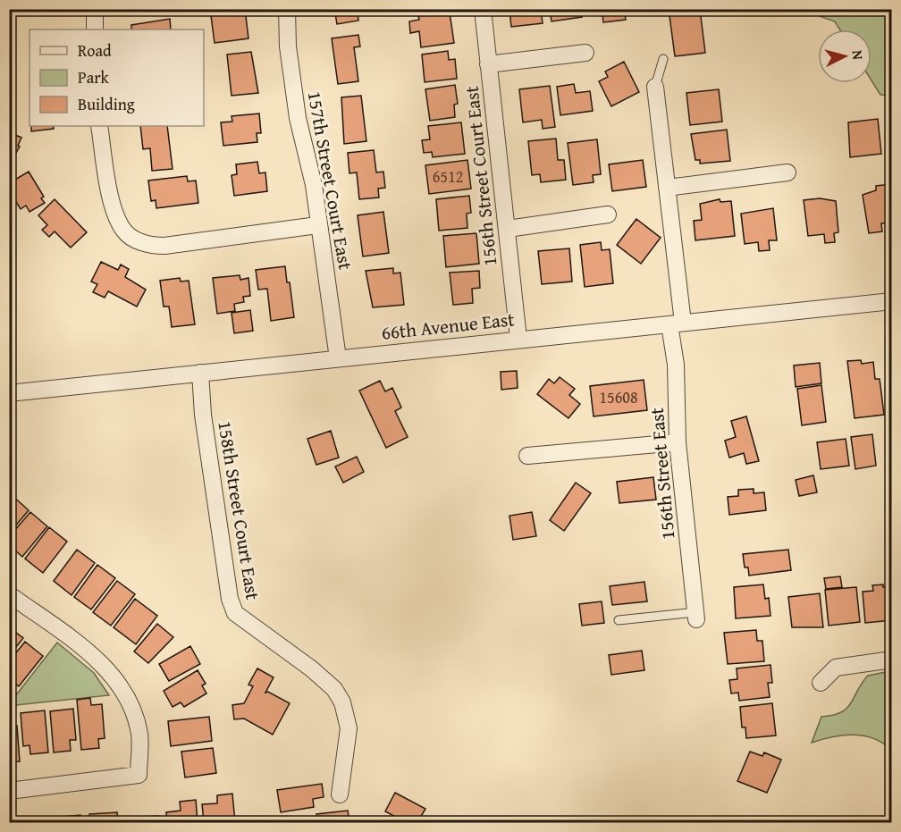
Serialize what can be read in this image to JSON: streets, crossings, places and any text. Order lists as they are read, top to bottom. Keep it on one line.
{"streets":{"street":["156th Street Court East","157th Street Court East","66th Avenue East","156th Street East","158th Street Court East"]},"crossings":[["156th Street Court East","66th Avenue East"],["157th Street Court East","66th Avenue East"],["66th Avenue East","156th Street East"],["66th Avenue East","158th Street Court East"]],"house_numbers":["6512","15608"],"legend":["Road","Park","Building"],"north":"right"}
